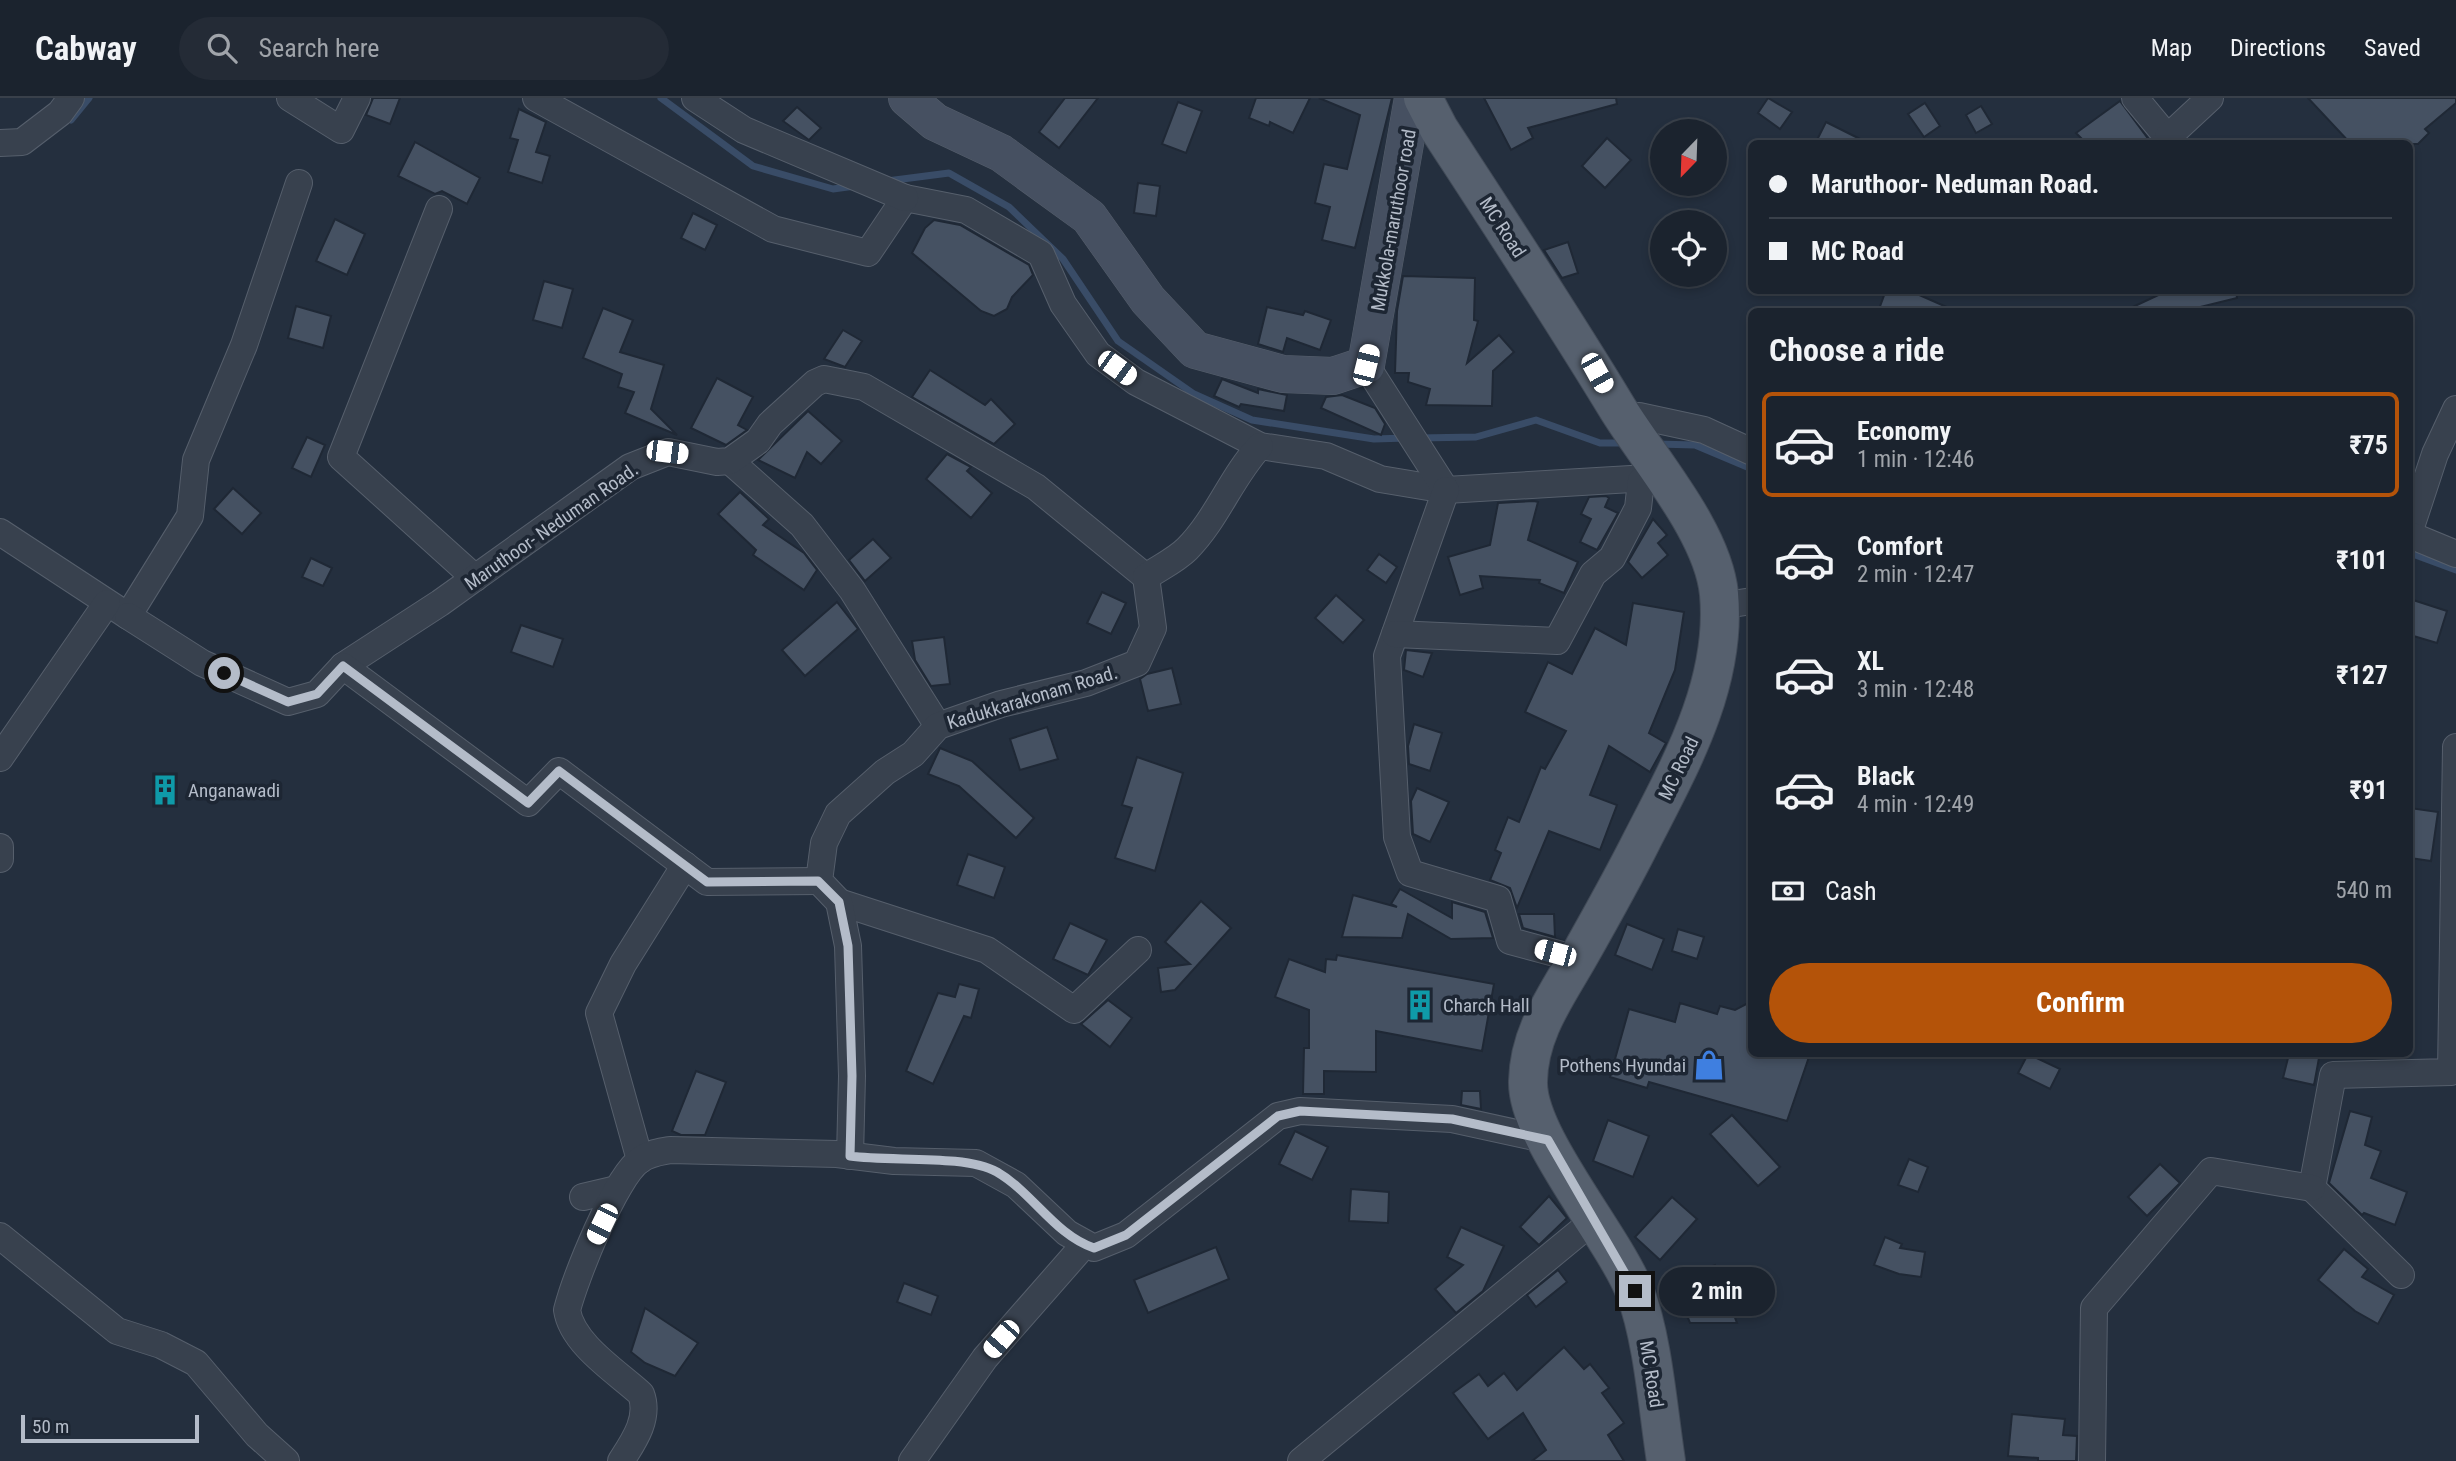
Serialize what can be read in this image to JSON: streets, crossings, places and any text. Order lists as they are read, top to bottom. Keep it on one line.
{"streets":{"main road":["MC Road"],"street":["Mukkola-maruthoor road","Maruthoor- Neduman Road.","Kadukkarakonam Road."]},"places":{"building":["Anganawadi","Charch Hall"],"shop":["Pothens Hyundai"]},"scale_bar":"50 m","north":"bottom left","page":{"header":"Cabway","search":"Search here","nav":["Map","Directions","Saved"],"banner":["Maruthoor- Neduman Road.","MC Road"],"heading":"Choose a ride","list":[{"name":"Economy","note":"1 min · 12:46","value":"₹75"},{"name":"Comfort","note":"2 min · 12:47","value":"₹101"},{"name":"XL","note":"3 min · 12:48","value":"₹127"},{"name":"Black","note":"4 min · 12:49","value":"₹91"}],"pay":["Cash","540 m"],"buttons":"Confirm","bubble":"2 min","scale":"50 m"}}
